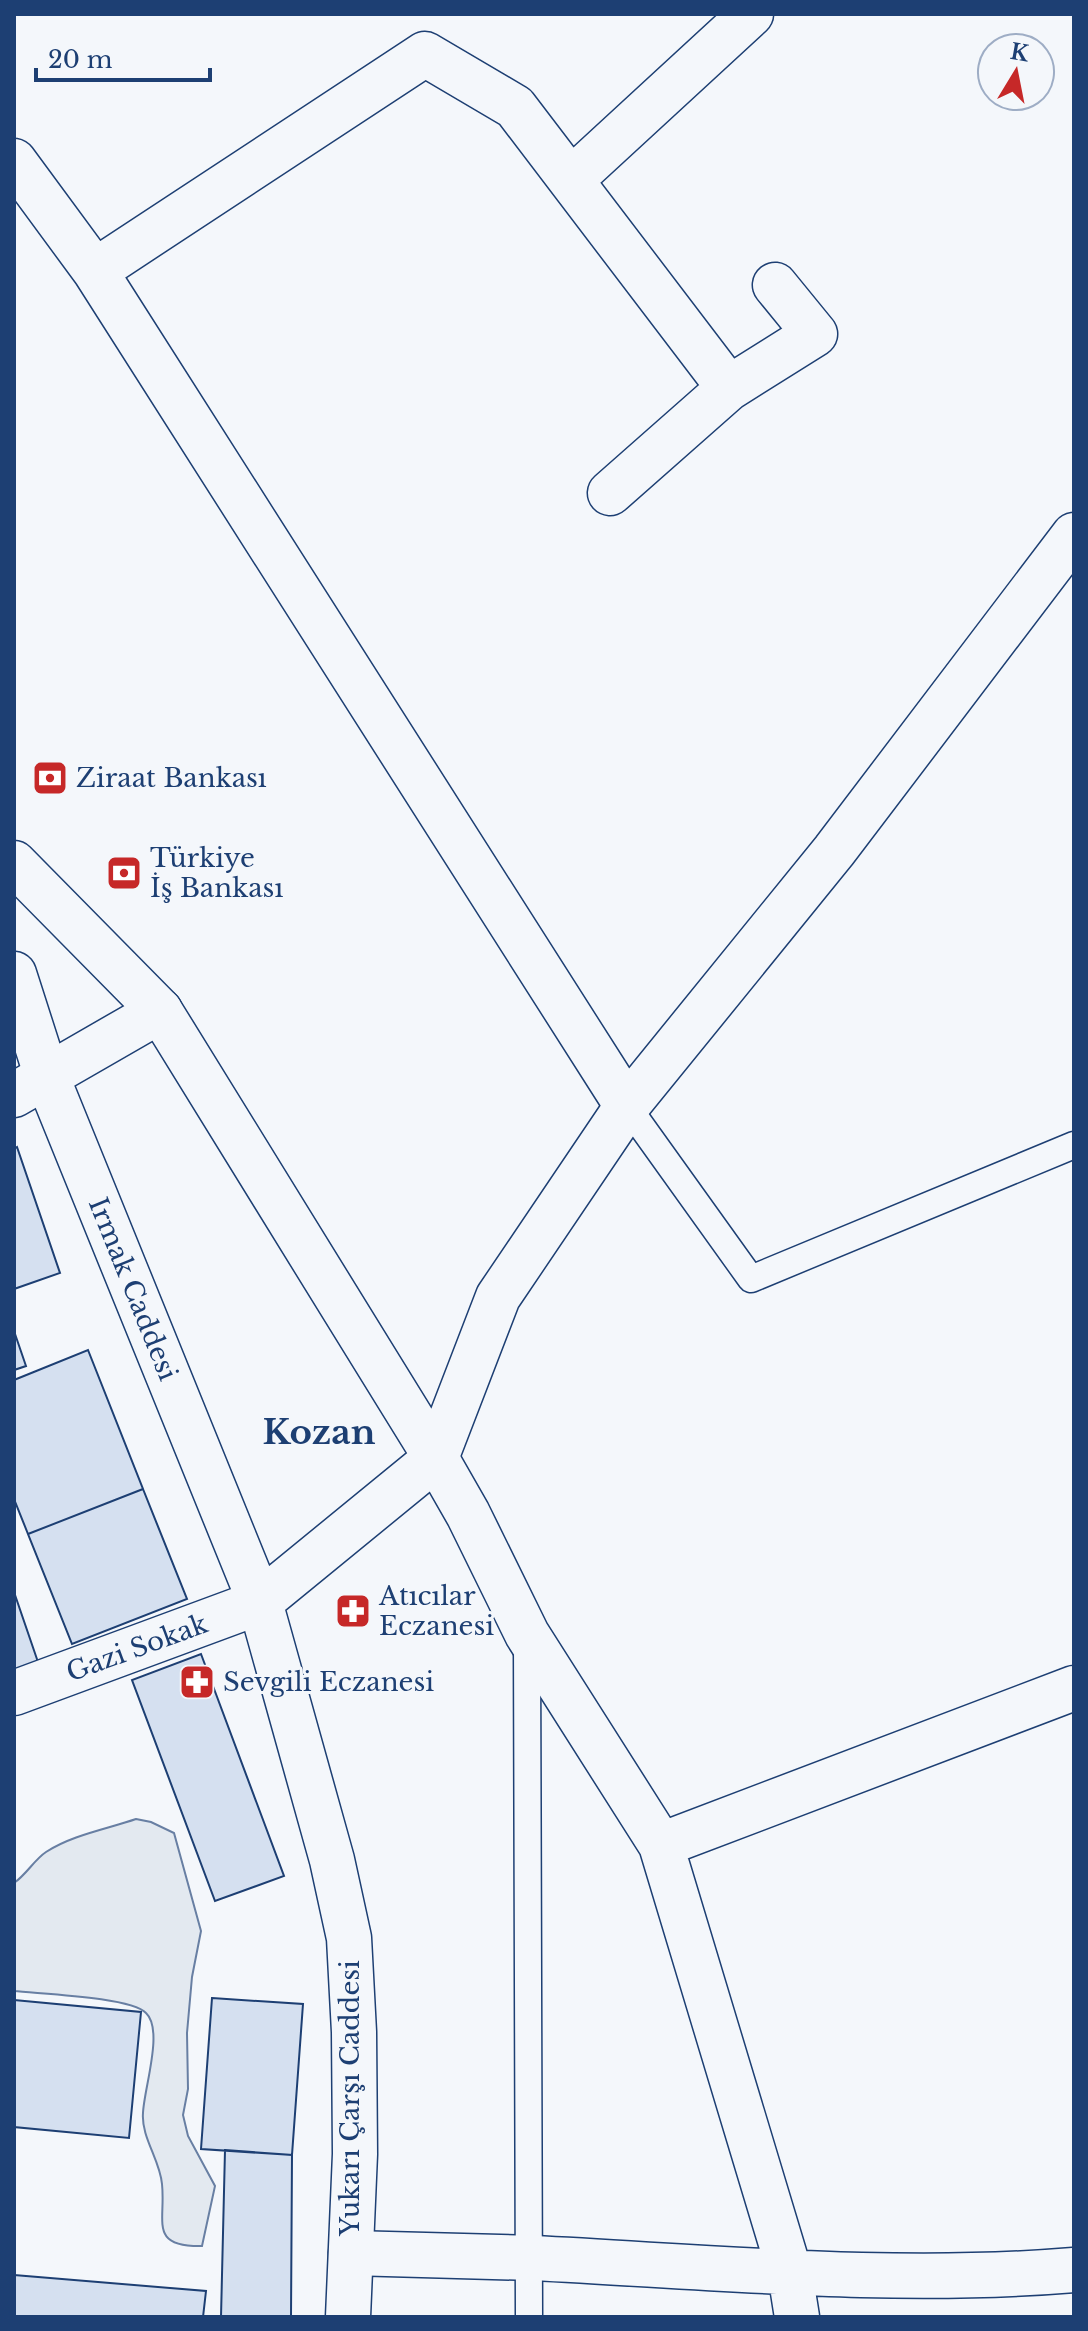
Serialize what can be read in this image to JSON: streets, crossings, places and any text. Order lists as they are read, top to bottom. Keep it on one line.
{"streets":{"street":["Irmak Caddesi","Gazi Sokak","Yukarı Çarşı Caddesi"]},"crossings":[["Irmak Caddesi","Gazi Sokak"],["Irmak Caddesi","Yukarı Çarşı Caddesi"],["Gazi Sokak","Yukarı Çarşı Caddesi"]],"districts":["Kozan"],"places":{"bank":["Ziraat Bankası","Türkiye İş Bankası"],"pharmacy":["Atıcılar Eczanesi","Sevgili Eczanesi"]},"scale_bar":"20 m","north":"top"}
